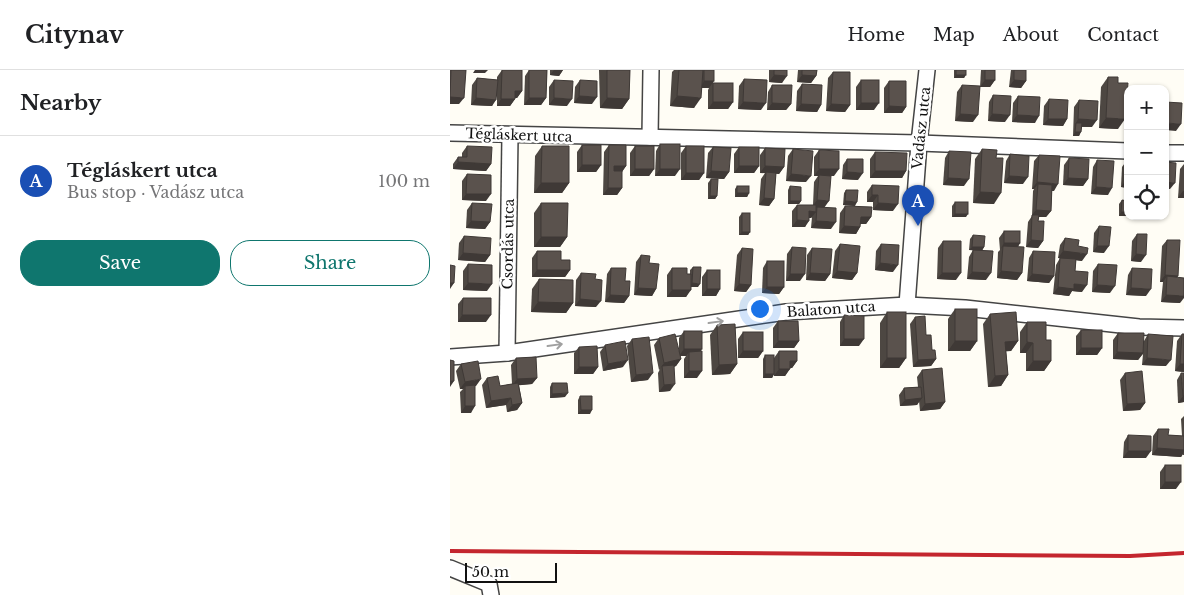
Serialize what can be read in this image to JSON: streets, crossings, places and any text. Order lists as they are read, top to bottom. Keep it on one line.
{"streets":{"street":["Vadász utca","Tégláskert utca","Csordás utca","Balaton utca"]},"crossings":[["Vadász utca","Tégláskert utca"],["Vadász utca","Balaton utca"],["Tégláskert utca","Csordás utca"],["Csordás utca","Balaton utca"]],"one_way":["Balaton utca"],"scale_bar":"50 m","page":{"header":"Citynav","nav":["Home","Map","About","Contact"],"heading":"Nearby","map_buttons":["+","−"],"list":[{"mark":"A","name":"Tégláskert utca","note":"Bus stop · Vadász utca","value":"100 m"}],"pins":"A","buttons":["Save","Share"],"scale":"50 m"}}
